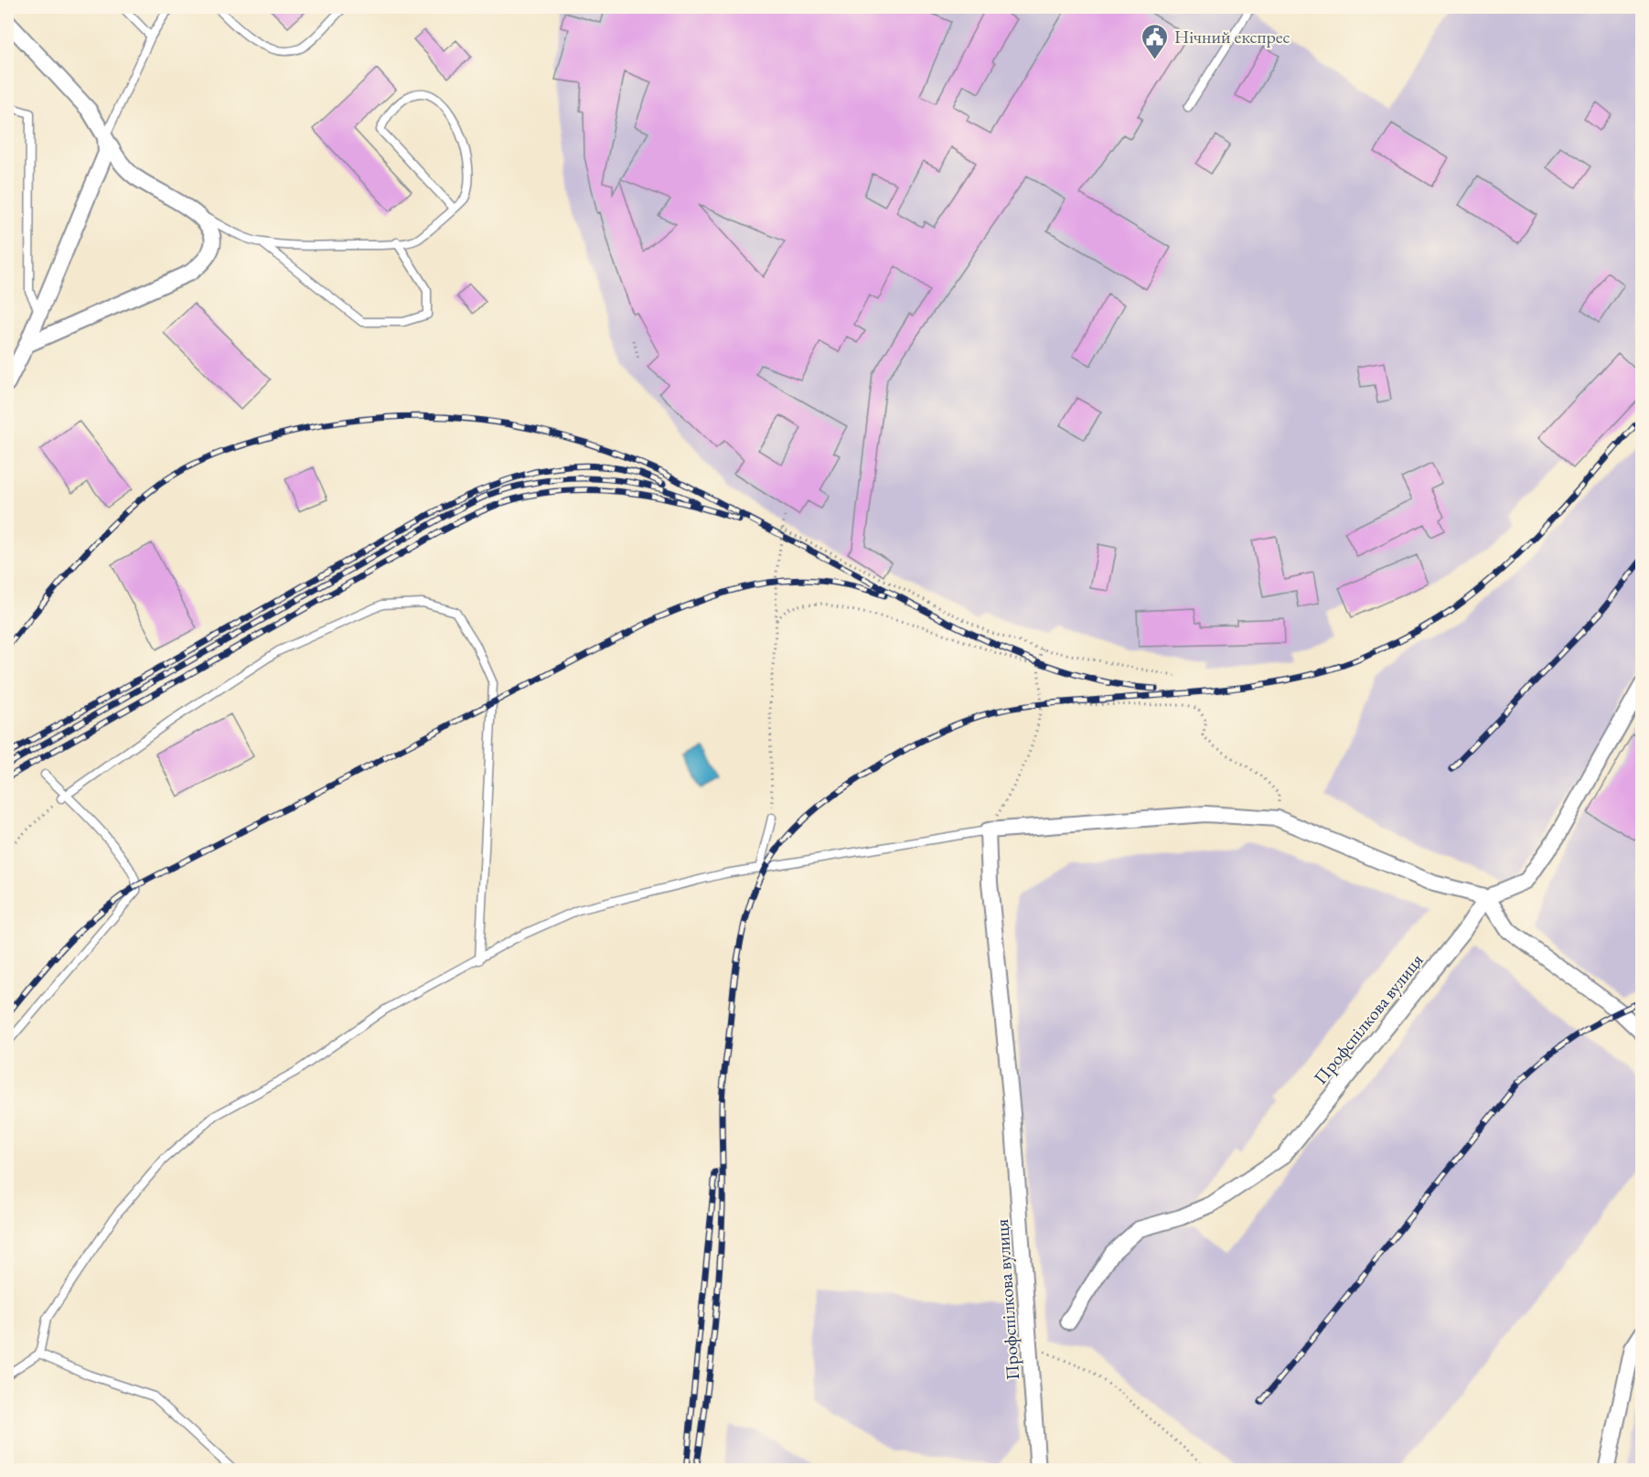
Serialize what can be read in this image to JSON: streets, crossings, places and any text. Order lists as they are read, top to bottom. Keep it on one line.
{"streets":{"street":["Профспілкова вулиця"]},"places":{"public building":["Нічний експрес"]}}
